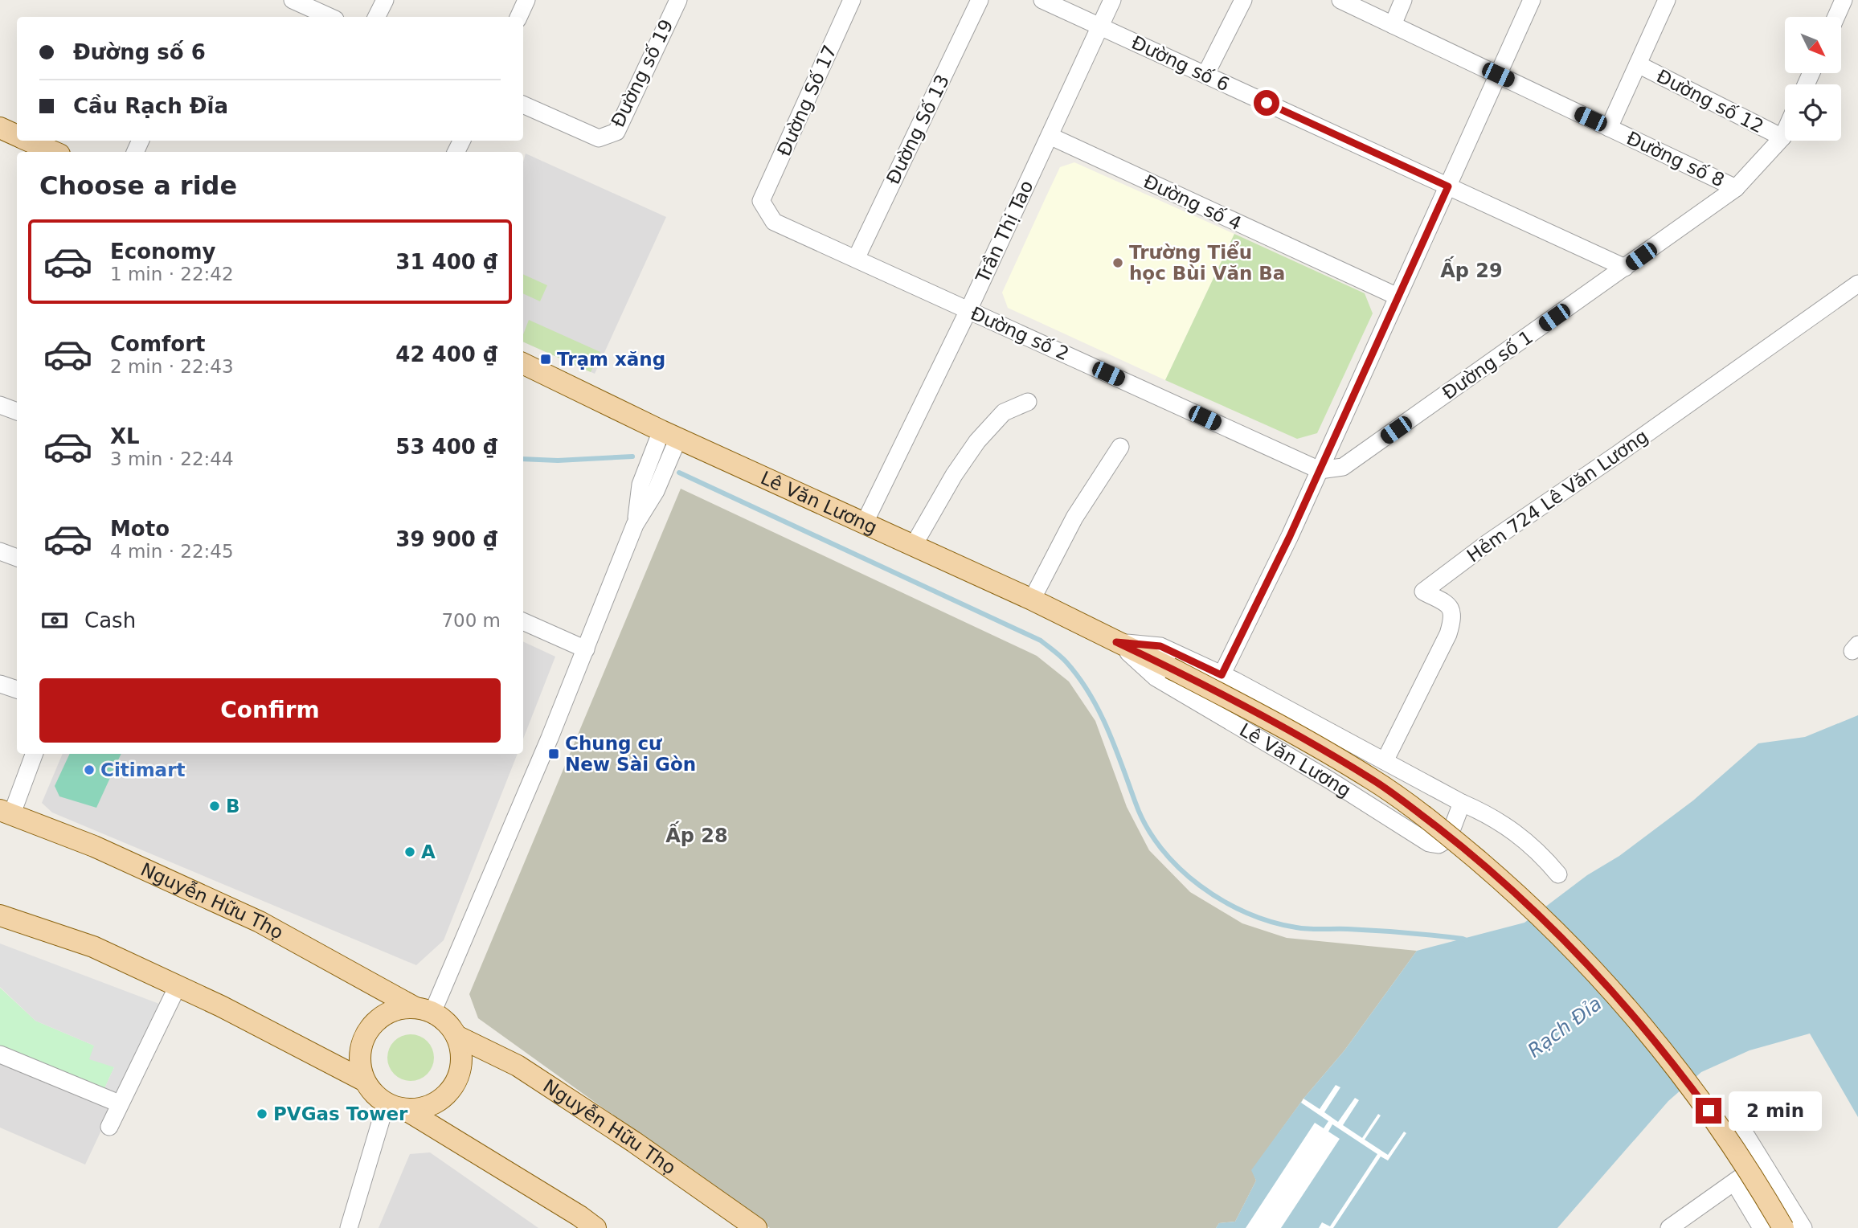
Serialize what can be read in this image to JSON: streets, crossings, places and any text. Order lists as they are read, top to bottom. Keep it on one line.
{"streets":{"main road":["Lê Văn Lương","Nguyễn Hữu Thọ"],"street":["Đường số 6","Đường số 19","Đường Số 17","Đường số 12","Đường Số 13","Đường số 8","Đường số 4","Trần Thị Tao","Đường số 2","Đường số 1","Hẻm 724 Lê Văn Lương"]},"crossings":[["Đường số 6","Trần Thị Tao"],["Đường số 6","Đường số 1"],["Đường Số 17","Đường số 2"],["Đường số 12","Đường số 1"],["Đường Số 13","Đường số 2"],["Đường số 8","Đường số 1"],["Đường số 4","Trần Thị Tao"],["Trần Thị Tao","Đường số 2"],["Trần Thị Tao","Lê Văn Lương"],["Đường số 2","Đường số 1"],["Hẻm 724 Lê Văn Lương","Lê Văn Lương"]],"districts":["Ấp 29","Ấp 28"],"water":["Rạch Đỉa"],"places":{"other":["Trường Tiểu học Bùi Văn Ba","Citimart","B","A","PVGas Tower"],"transit":["Trạm xăng","Chung cư New Sài Gòn"]},"north":"bottom right","page":{"banner":["Đường số 6","Cầu Rạch Đỉa"],"heading":"Choose a ride","list":[{"name":"Economy","note":"1 min · 22:42","value":"31 400 ₫"},{"name":"Comfort","note":"2 min · 22:43","value":"42 400 ₫"},{"name":"XL","note":"3 min · 22:44","value":"53 400 ₫"},{"name":"Moto","note":"4 min · 22:45","value":"39 900 ₫"}],"pay":["Cash","700 m"],"buttons":"Confirm","bubble":"2 min"}}
